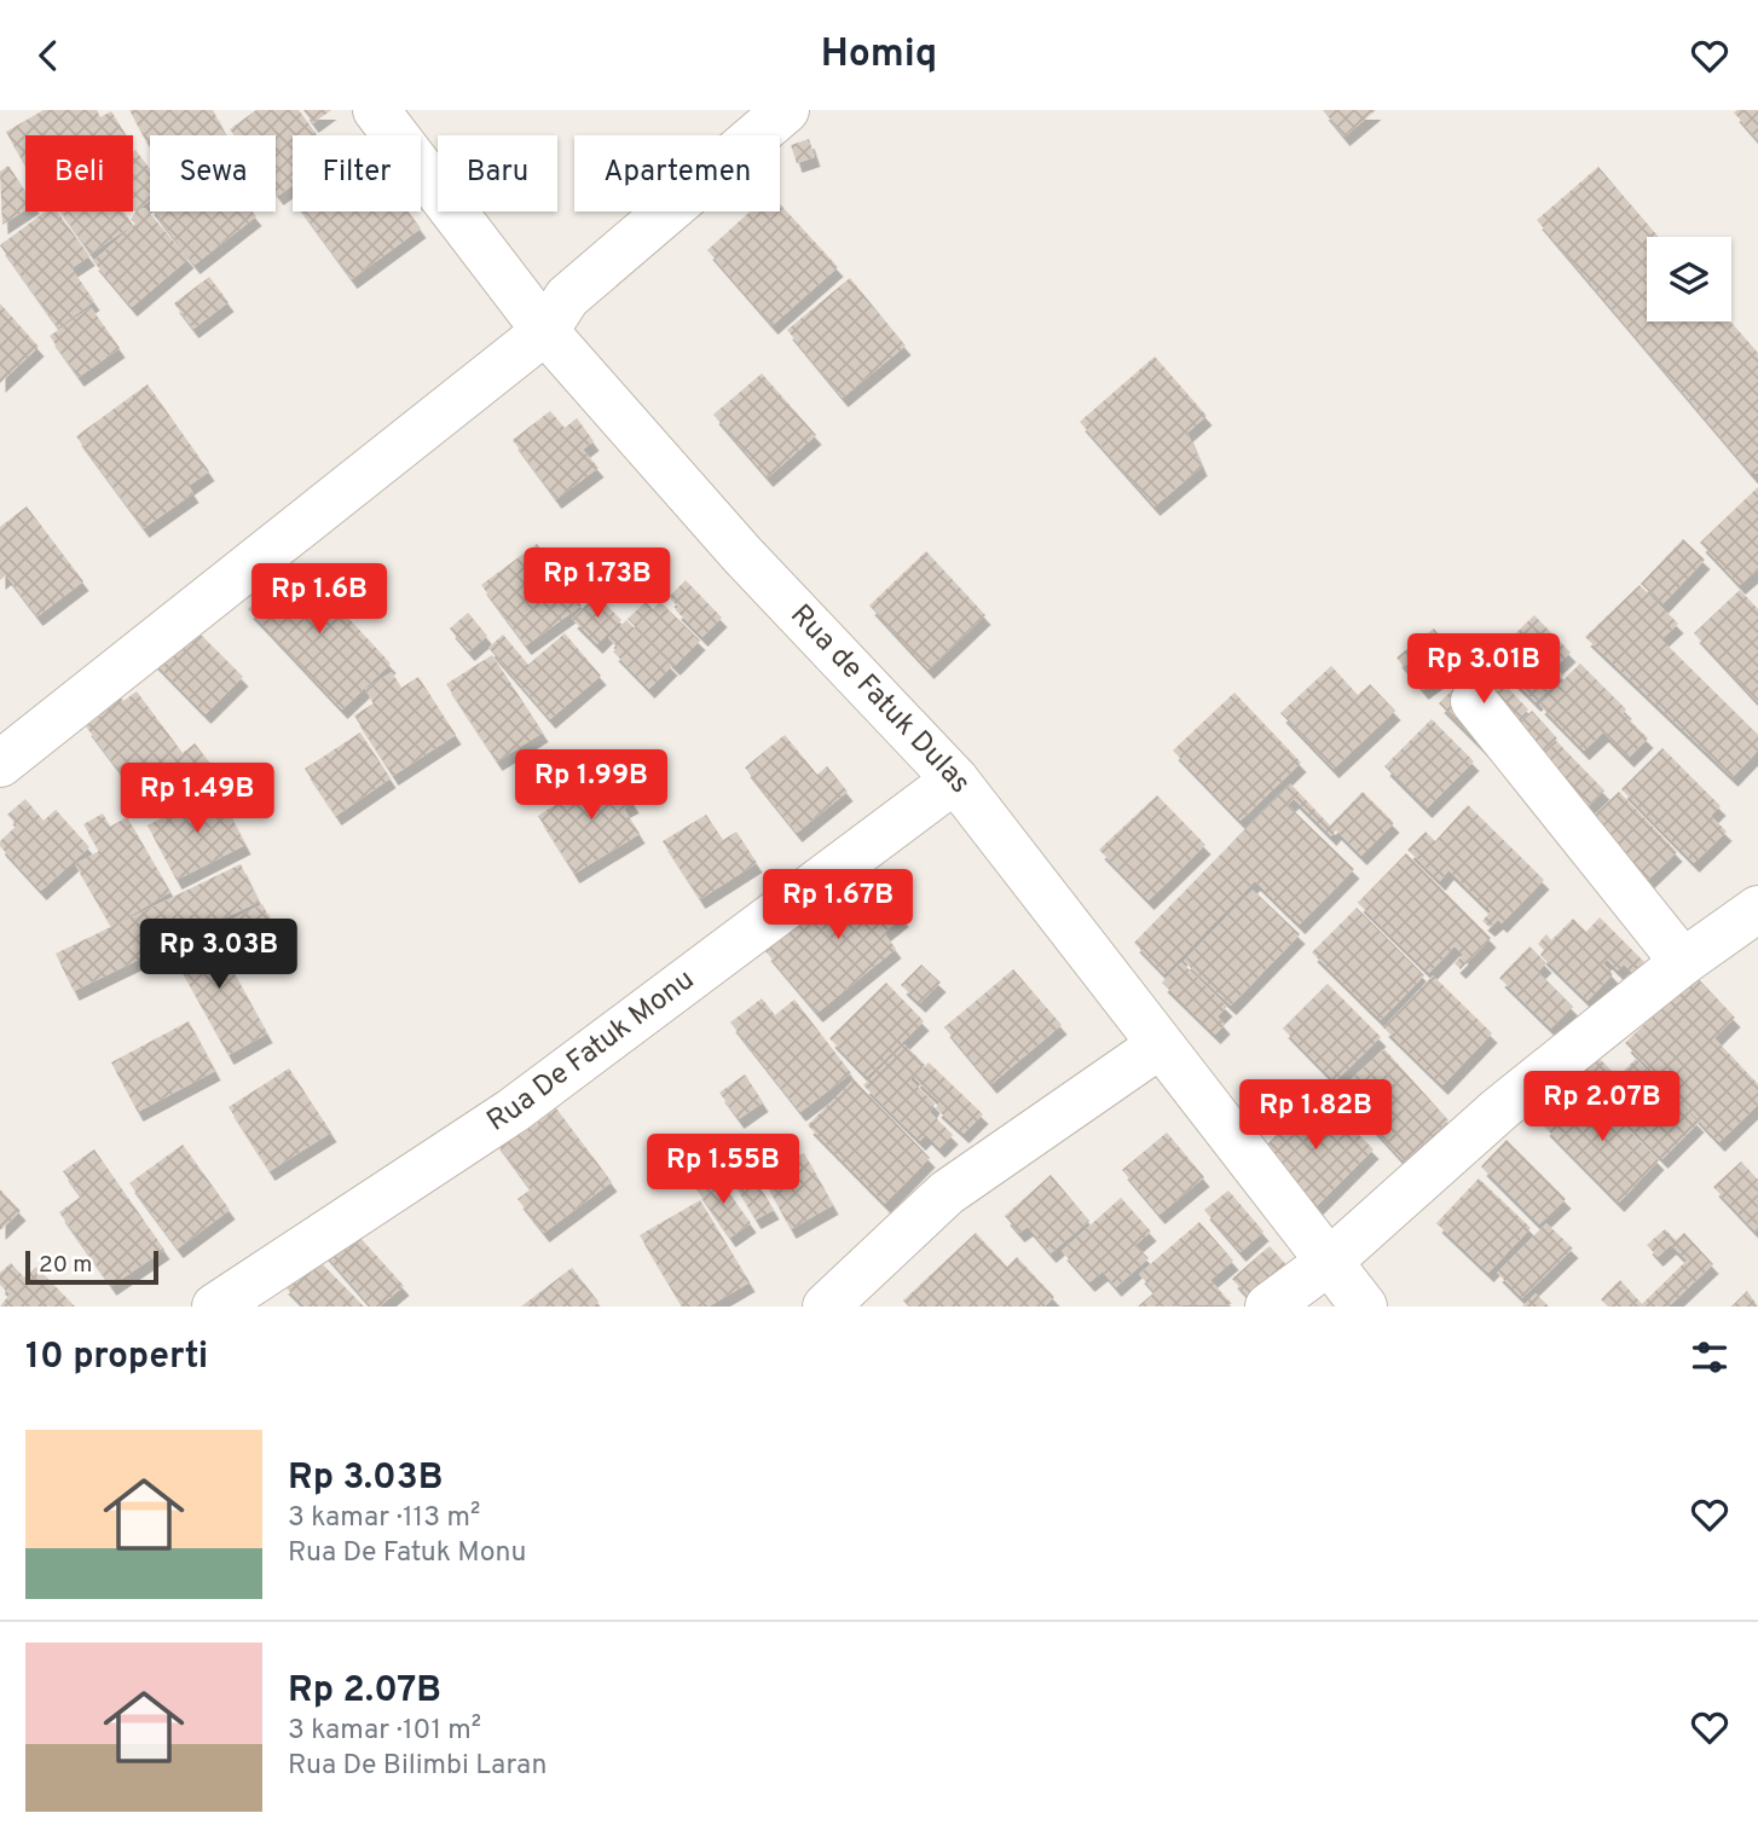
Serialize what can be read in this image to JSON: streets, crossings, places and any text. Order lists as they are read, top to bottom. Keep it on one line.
{"streets":{"street":["Rua de Fatuk Dulas","Rua De Fatuk Monu"]},"crossings":[["Rua de Fatuk Dulas","Rua De Fatuk Monu"]],"scale_bar":"20 m","page":{"header":"Homiq","chip":["Beli","Sewa","Filter","Baru","Apartemen"],"price":["Rp 1.73B","Rp 1.6B","Rp 3.01B","Rp 1.99B","Rp 1.49B","Rp 1.67B","Rp 3.03B","Rp 2.07B","Rp 1.82B","Rp 1.55B"],"scale":"20 m","heading":"10 properti","list":[{"name":"Rp 3.03B","note":"3 kamar · 113 m² · Rua De Fatuk Monu"},{"name":"Rp 2.07B","note":"3 kamar · 101 m² · Rua De Bilimbi Laran"}]}}
